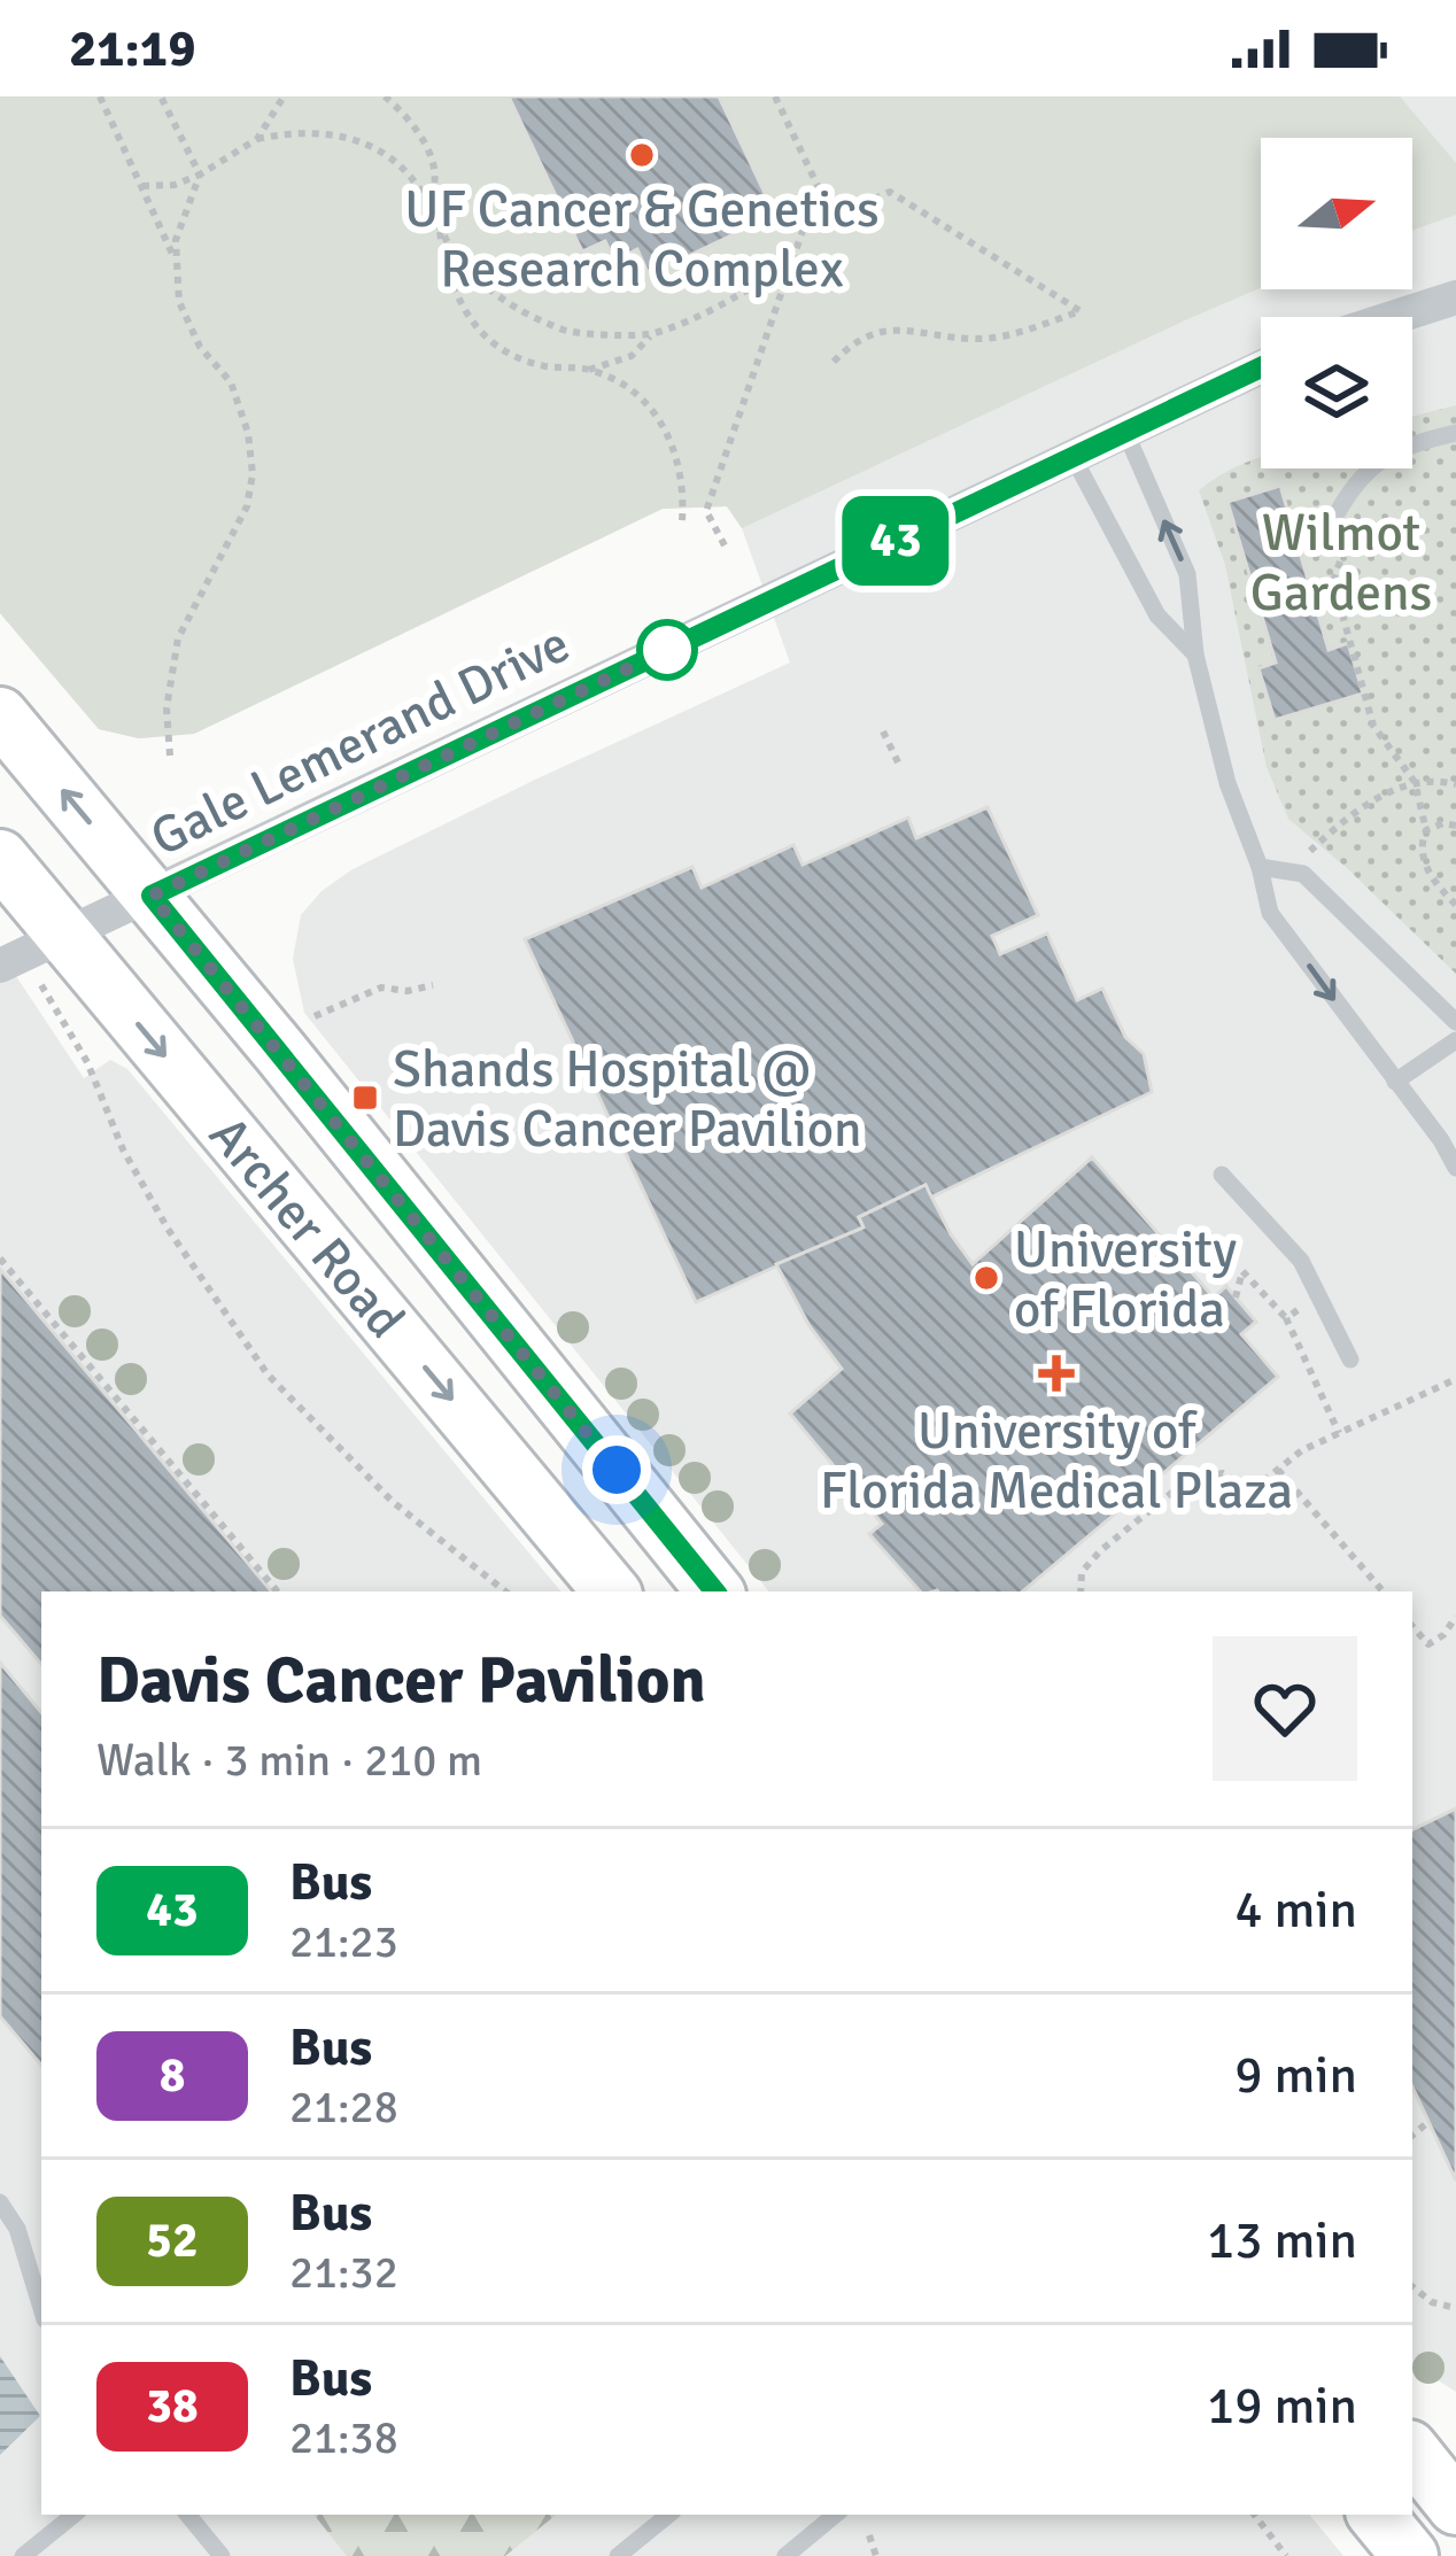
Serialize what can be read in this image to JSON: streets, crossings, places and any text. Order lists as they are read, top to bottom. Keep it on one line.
{"streets":{"main road":["Archer Road"],"street":["Gale Lemerand Drive"]},"crossings":[["Gale Lemerand Drive","Archer Road"]],"parks":["Wilmot Gardens"],"places":{"other":["UF Cancer & Genetics Research Complex","University of Florida"],"transit":["Shands Hospital @ Davis Cancer Pavilion"],"health":["University of Florida Medical Plaza"]},"lines":["bus line 43"],"north":"right","page":{"status":"21:19","on_map":"43","heading":["Davis Cancer Pavilion","Walk · 3 min · 210 m"],"list":[{"mark":"43","name":"Bus","note":"21:23","value":"4 min"},{"mark":"8","name":"Bus","note":"21:28","value":"9 min"},{"mark":"52","name":"Bus","note":"21:32","value":"13 min"},{"mark":"38","name":"Bus","note":"21:38","value":"19 min"}]}}
